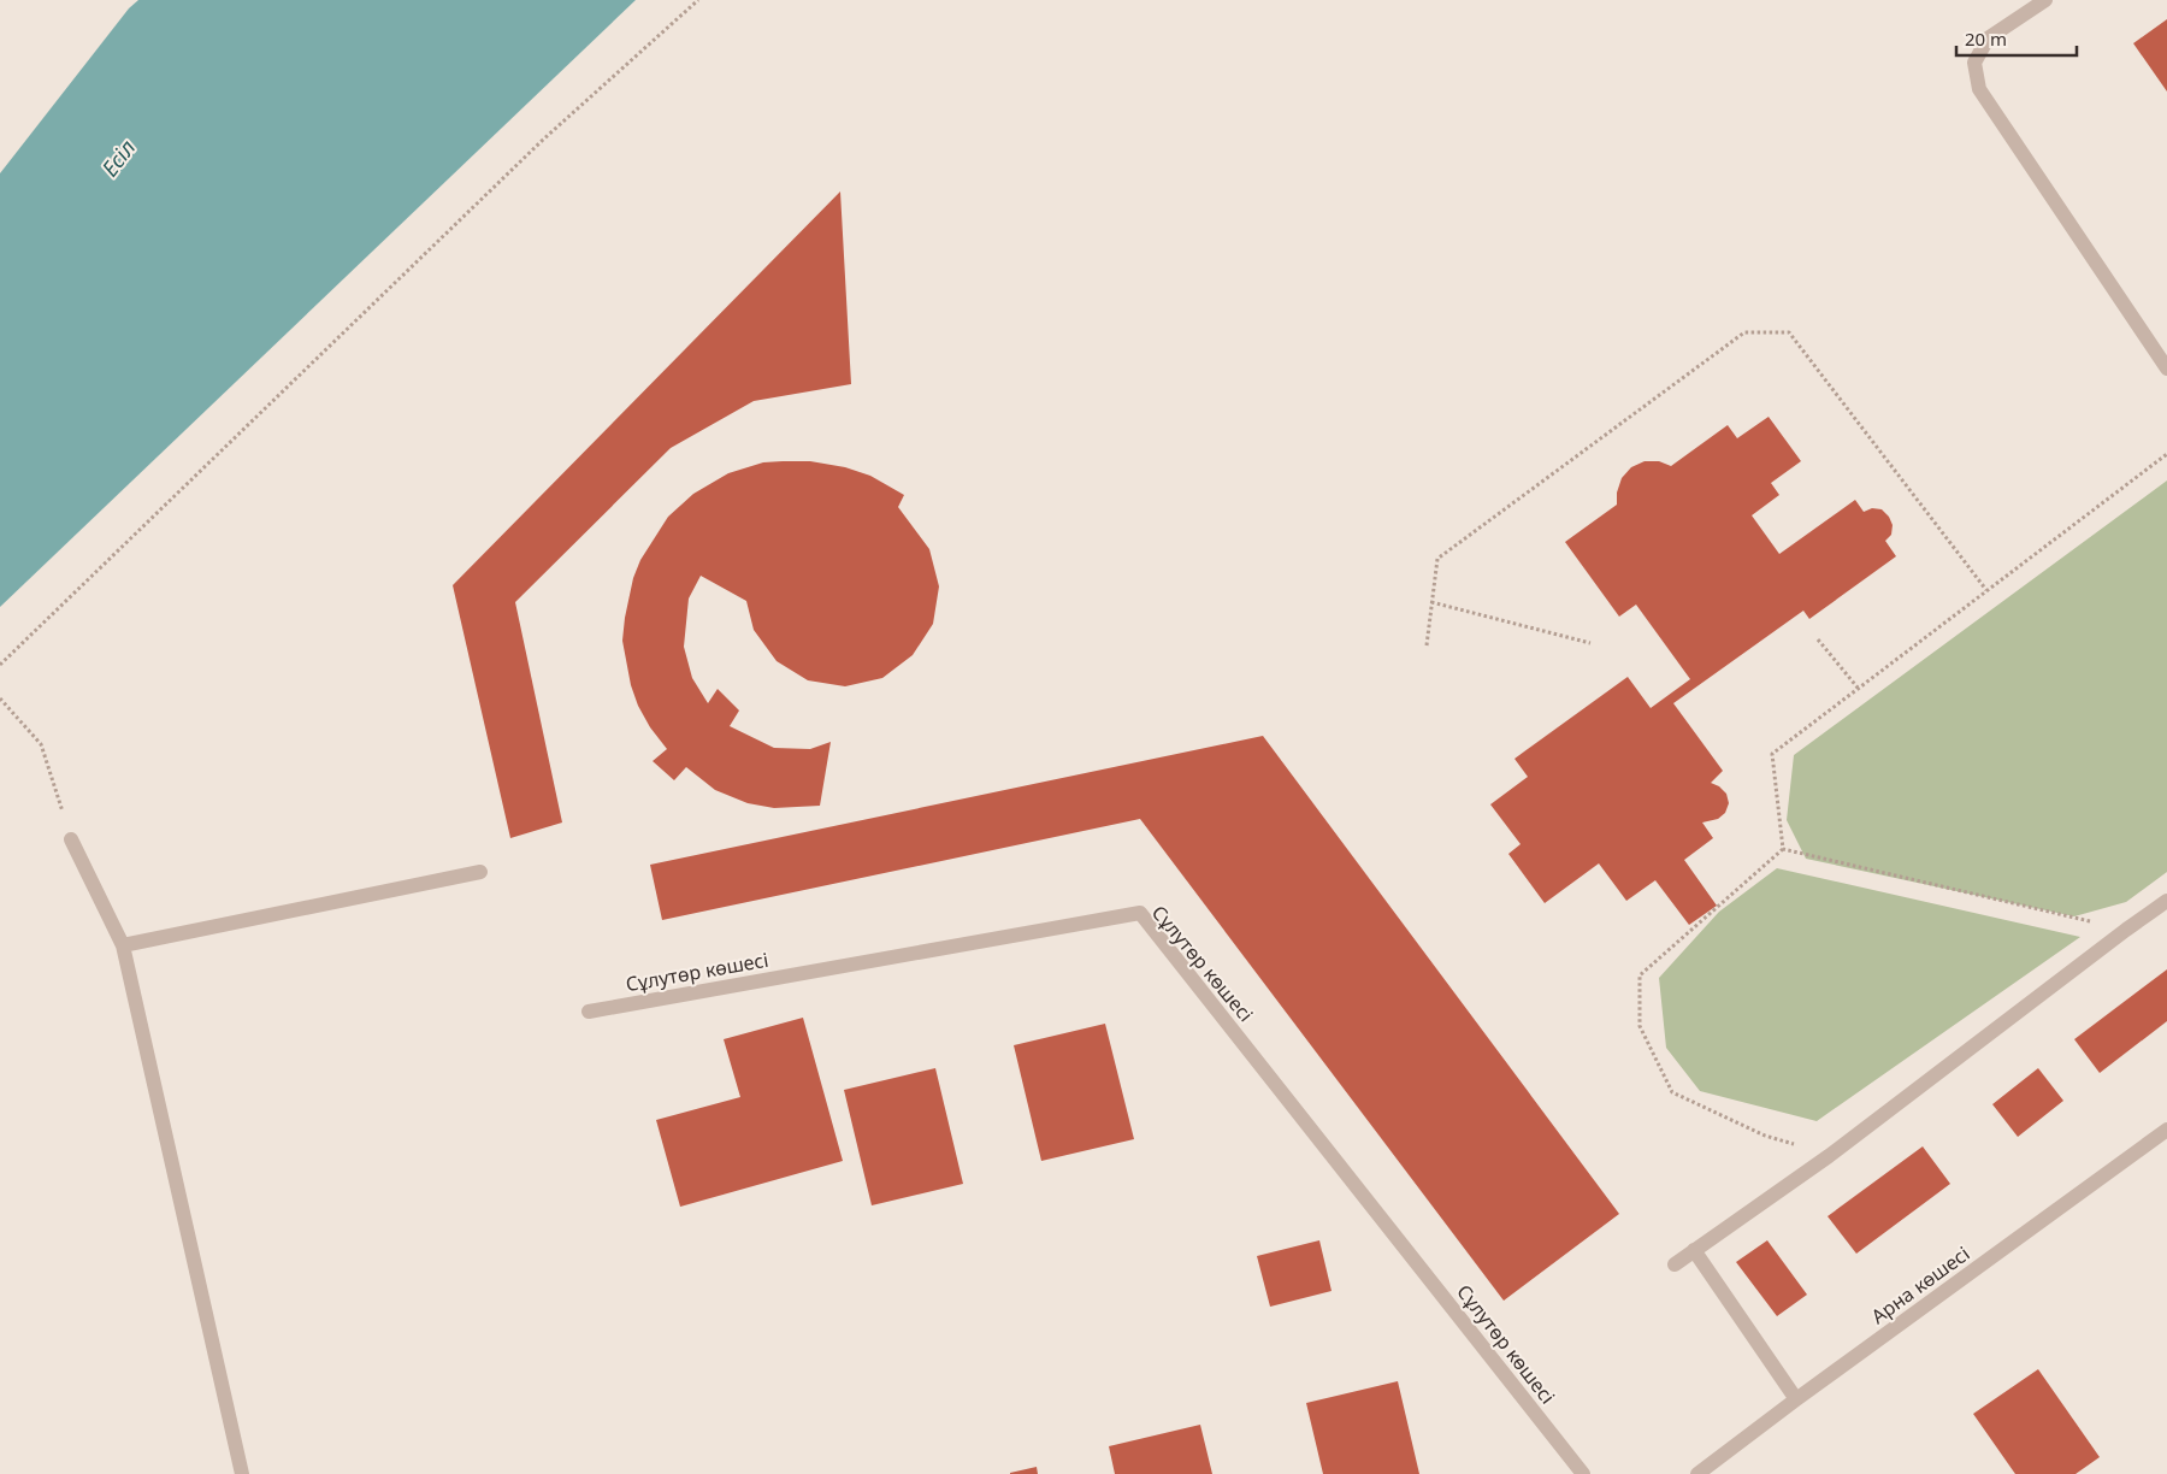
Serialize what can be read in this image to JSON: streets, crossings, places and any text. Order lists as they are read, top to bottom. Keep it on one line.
{"streets":{"street":["Сұлутөр көшесі","Арна көшесі"]},"water":["Есіл"],"scale_bar":"20 m"}
